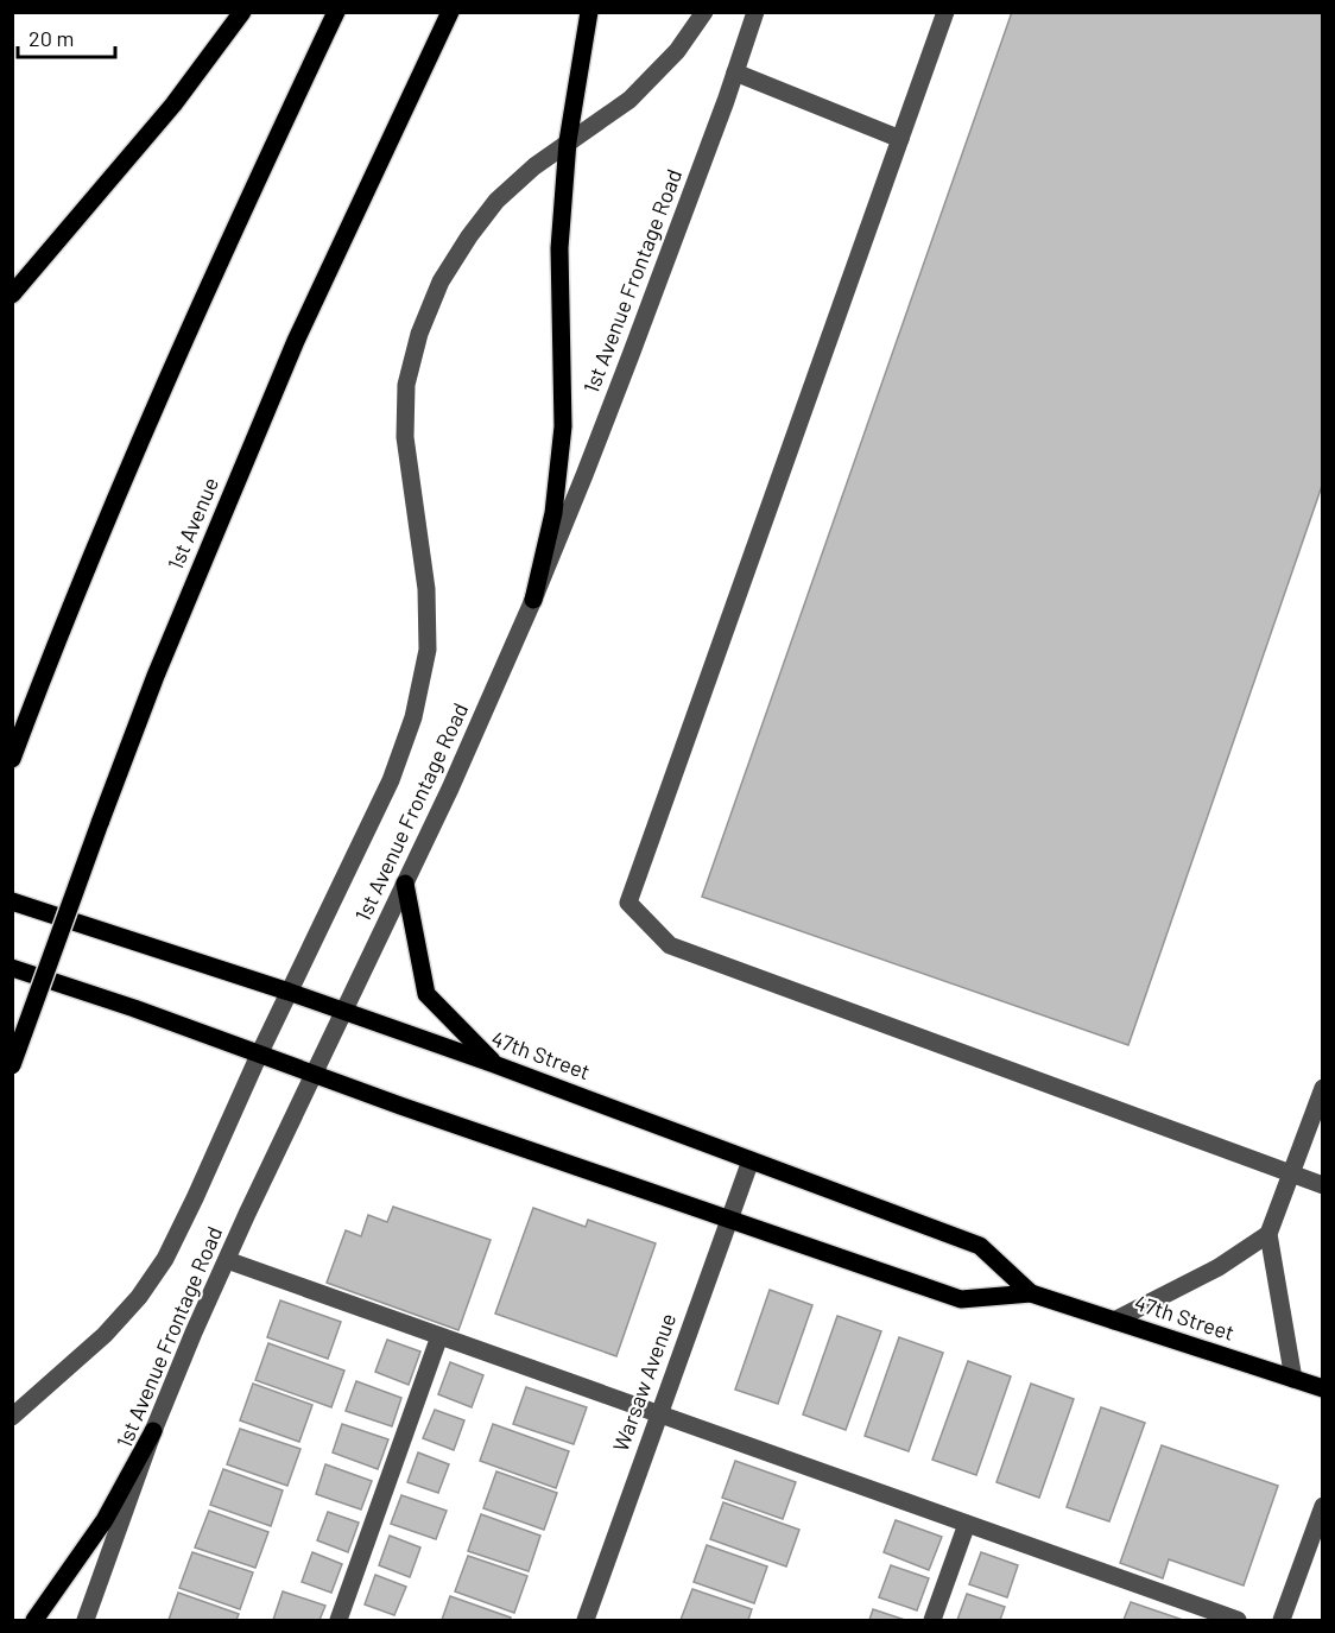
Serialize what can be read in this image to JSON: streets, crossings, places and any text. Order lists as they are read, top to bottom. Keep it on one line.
{"streets":{"main road":["1st Avenue","47th Street"],"street":["1st Avenue Frontage Road","Warsaw Avenue"]},"crossings":[["1st Avenue Frontage Road","47th Street"],["47th Street","Warsaw Avenue"]],"scale_bar":"20 m"}
